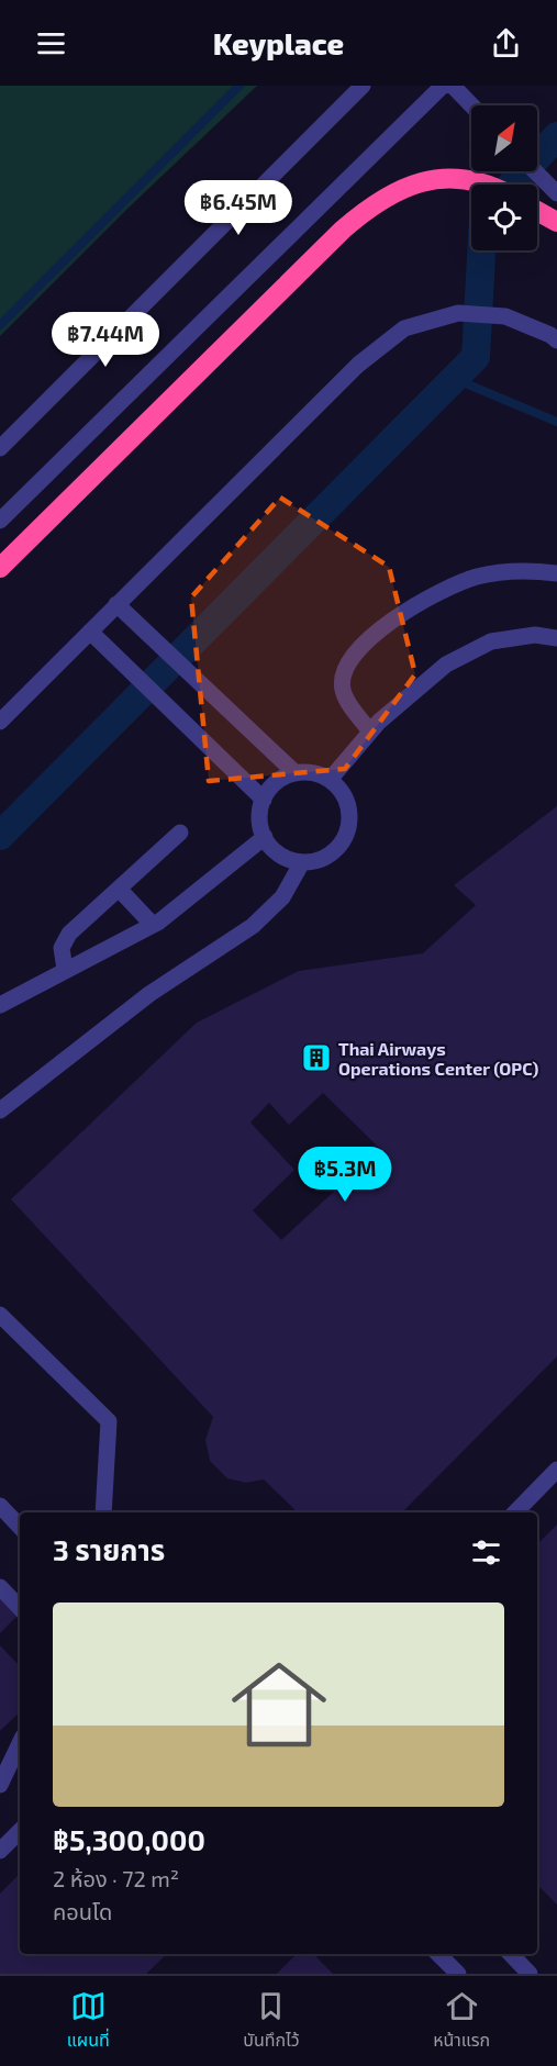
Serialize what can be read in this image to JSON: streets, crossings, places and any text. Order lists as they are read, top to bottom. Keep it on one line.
{"places":{"building":["Thai Airways Operations Center (OPC)"]},"north":"top right","page":{"header":"Keyplace","price":["฿6.45M","฿7.44M","฿5.3M"],"heading":"3 รายการ","list":[{"name":"฿5,300,000","note":"2 ห้อง · 72 m² · คอนโด"}],"tabs":["แผนที่","บันทึกไว้","หน้าแรก"]}}
